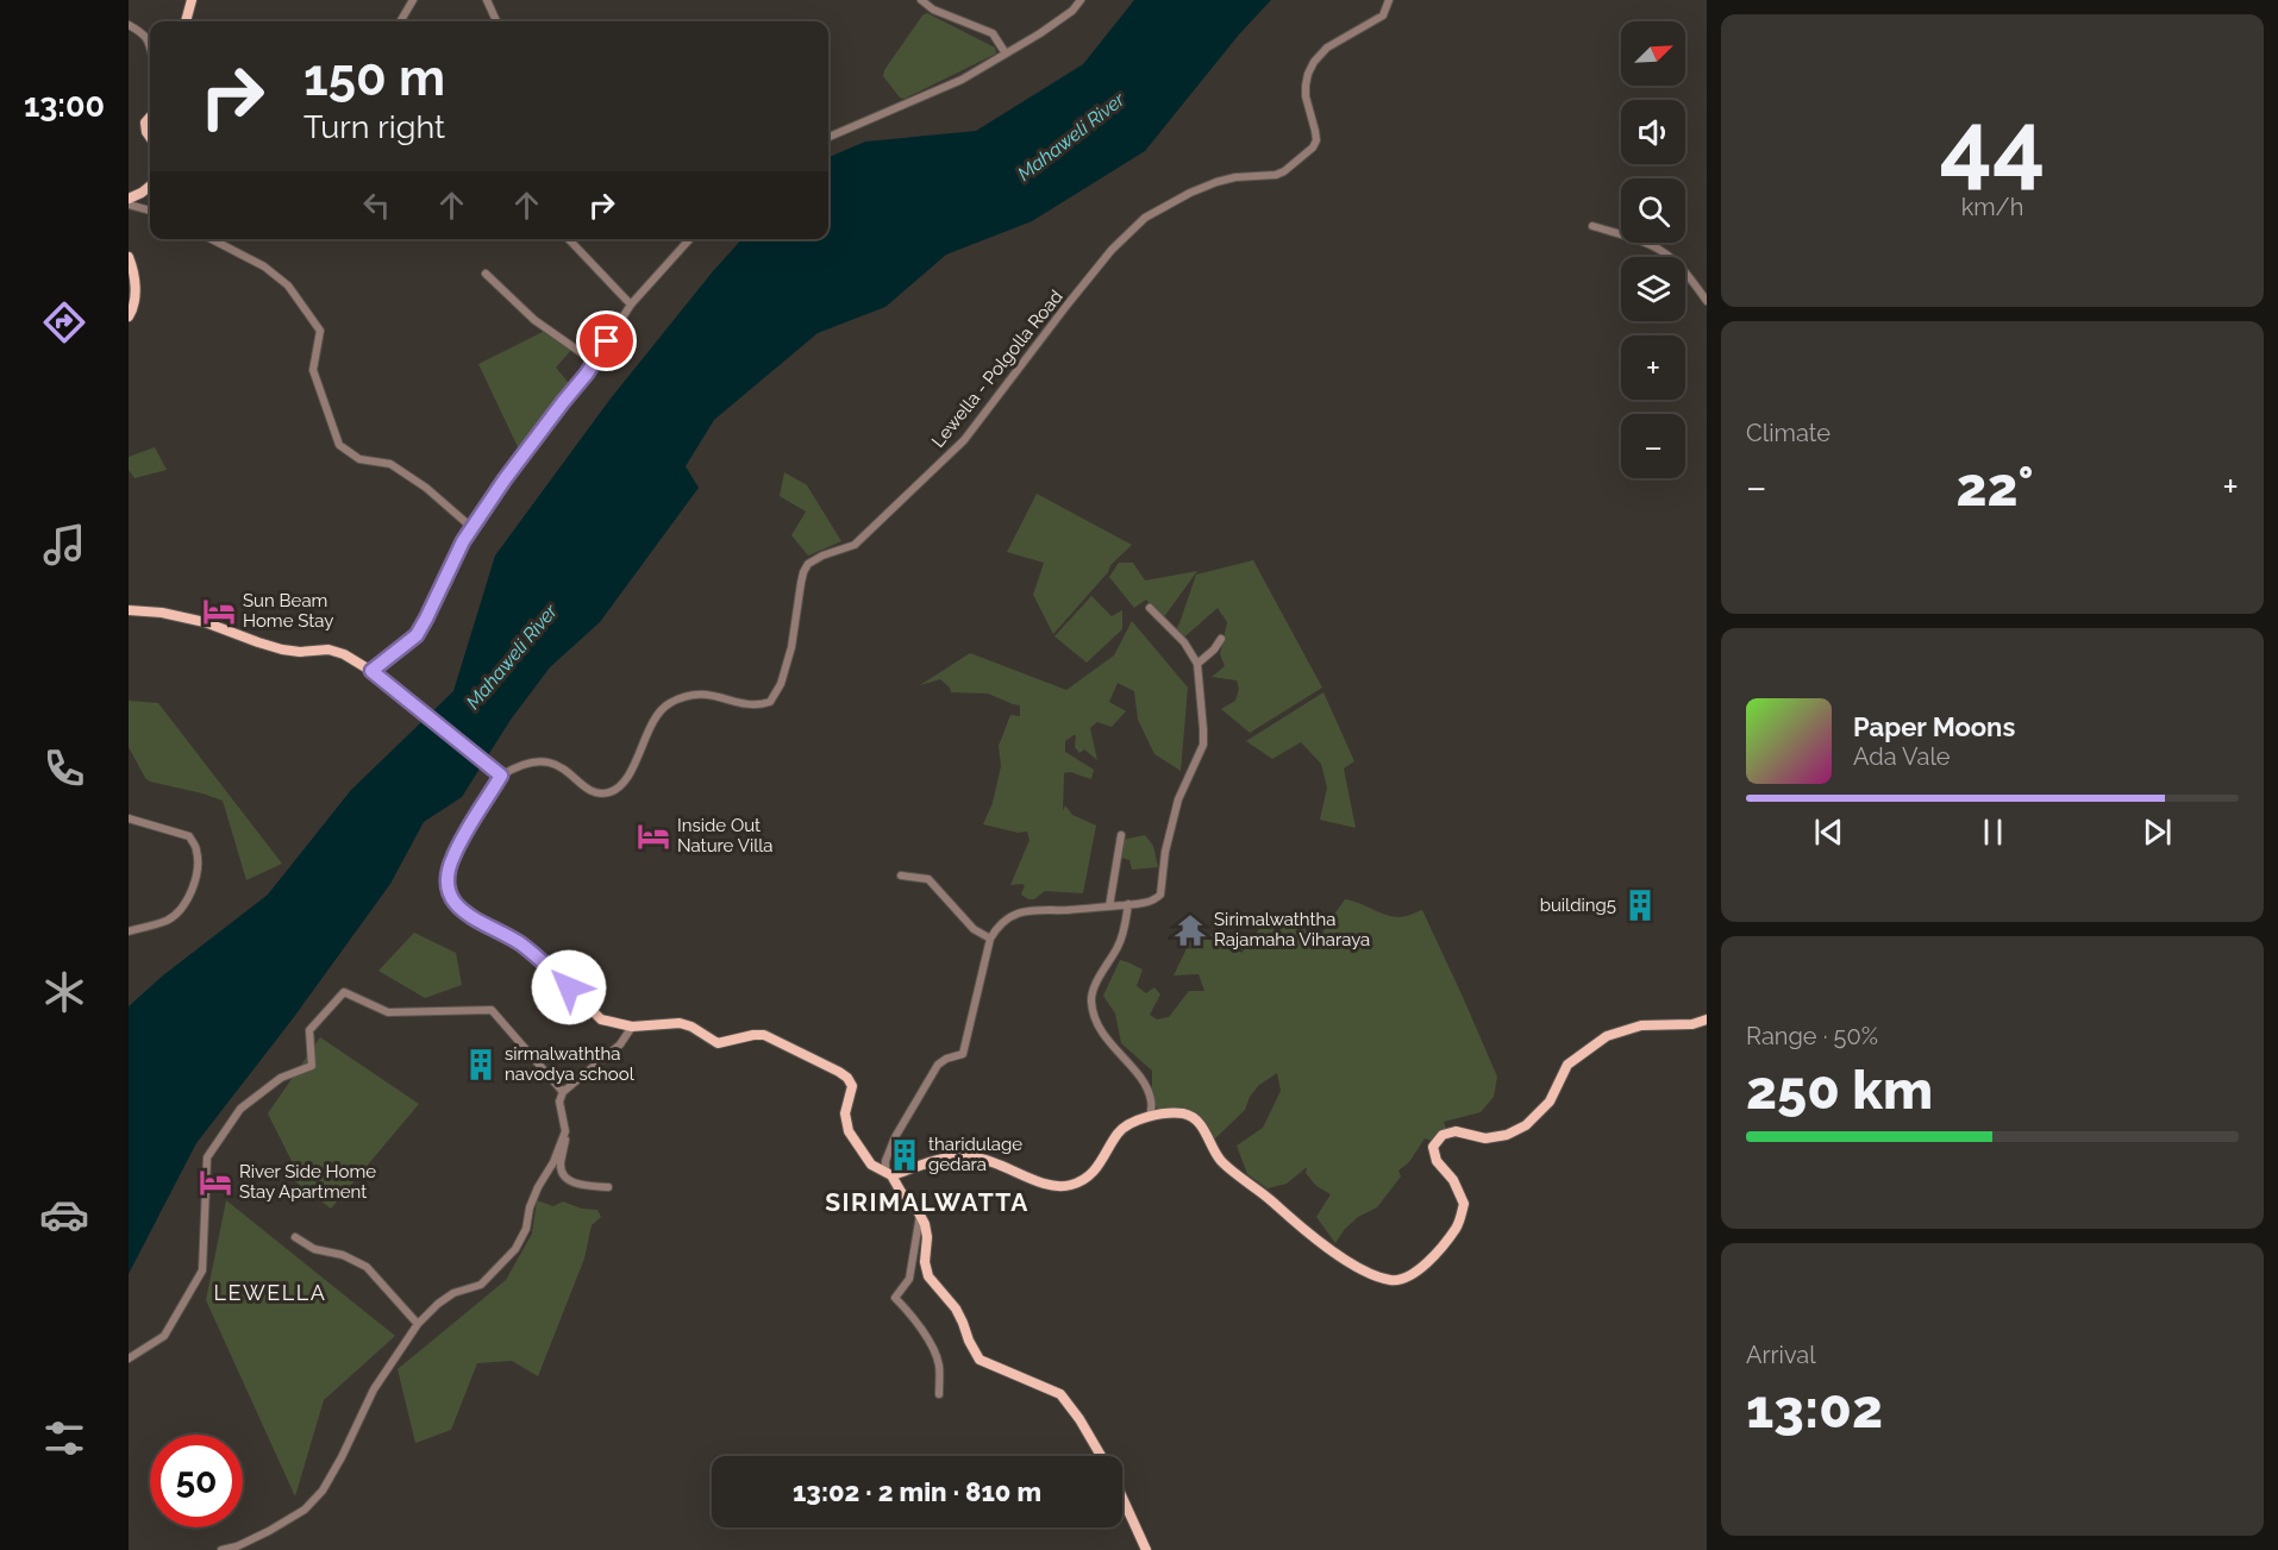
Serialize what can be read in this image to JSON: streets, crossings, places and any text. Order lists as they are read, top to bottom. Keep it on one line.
{"streets":{"street":["Lewella - Polgolla Road"]},"districts":["SIRIMALWATTA","LEWELLA"],"water":["Mahaweli River"],"places":{"hotel":["Sun Beam Home Stay","Inside Out Nature Villa","River Side Home Stay Apartment"],"building":["building5","sirmalwaththa navodya school","tharidulage gedara"],"temple":["Sirimalwaththa Rajamaha Viharaya"]},"north":"top right","page":{"tabs":"13:00","tile":[["44","km/h"],"Climate",["Range · 50%","250 km"],["Arrival","13:02"]],"map_buttons":["+","−"],"turn":["150 m","Turn right"],"heat":["−","22°","+"],"song":["Paper Moons","Ada Vale"],"limit":"50","trip":"13:02 · 2 min · 810 m"}}
